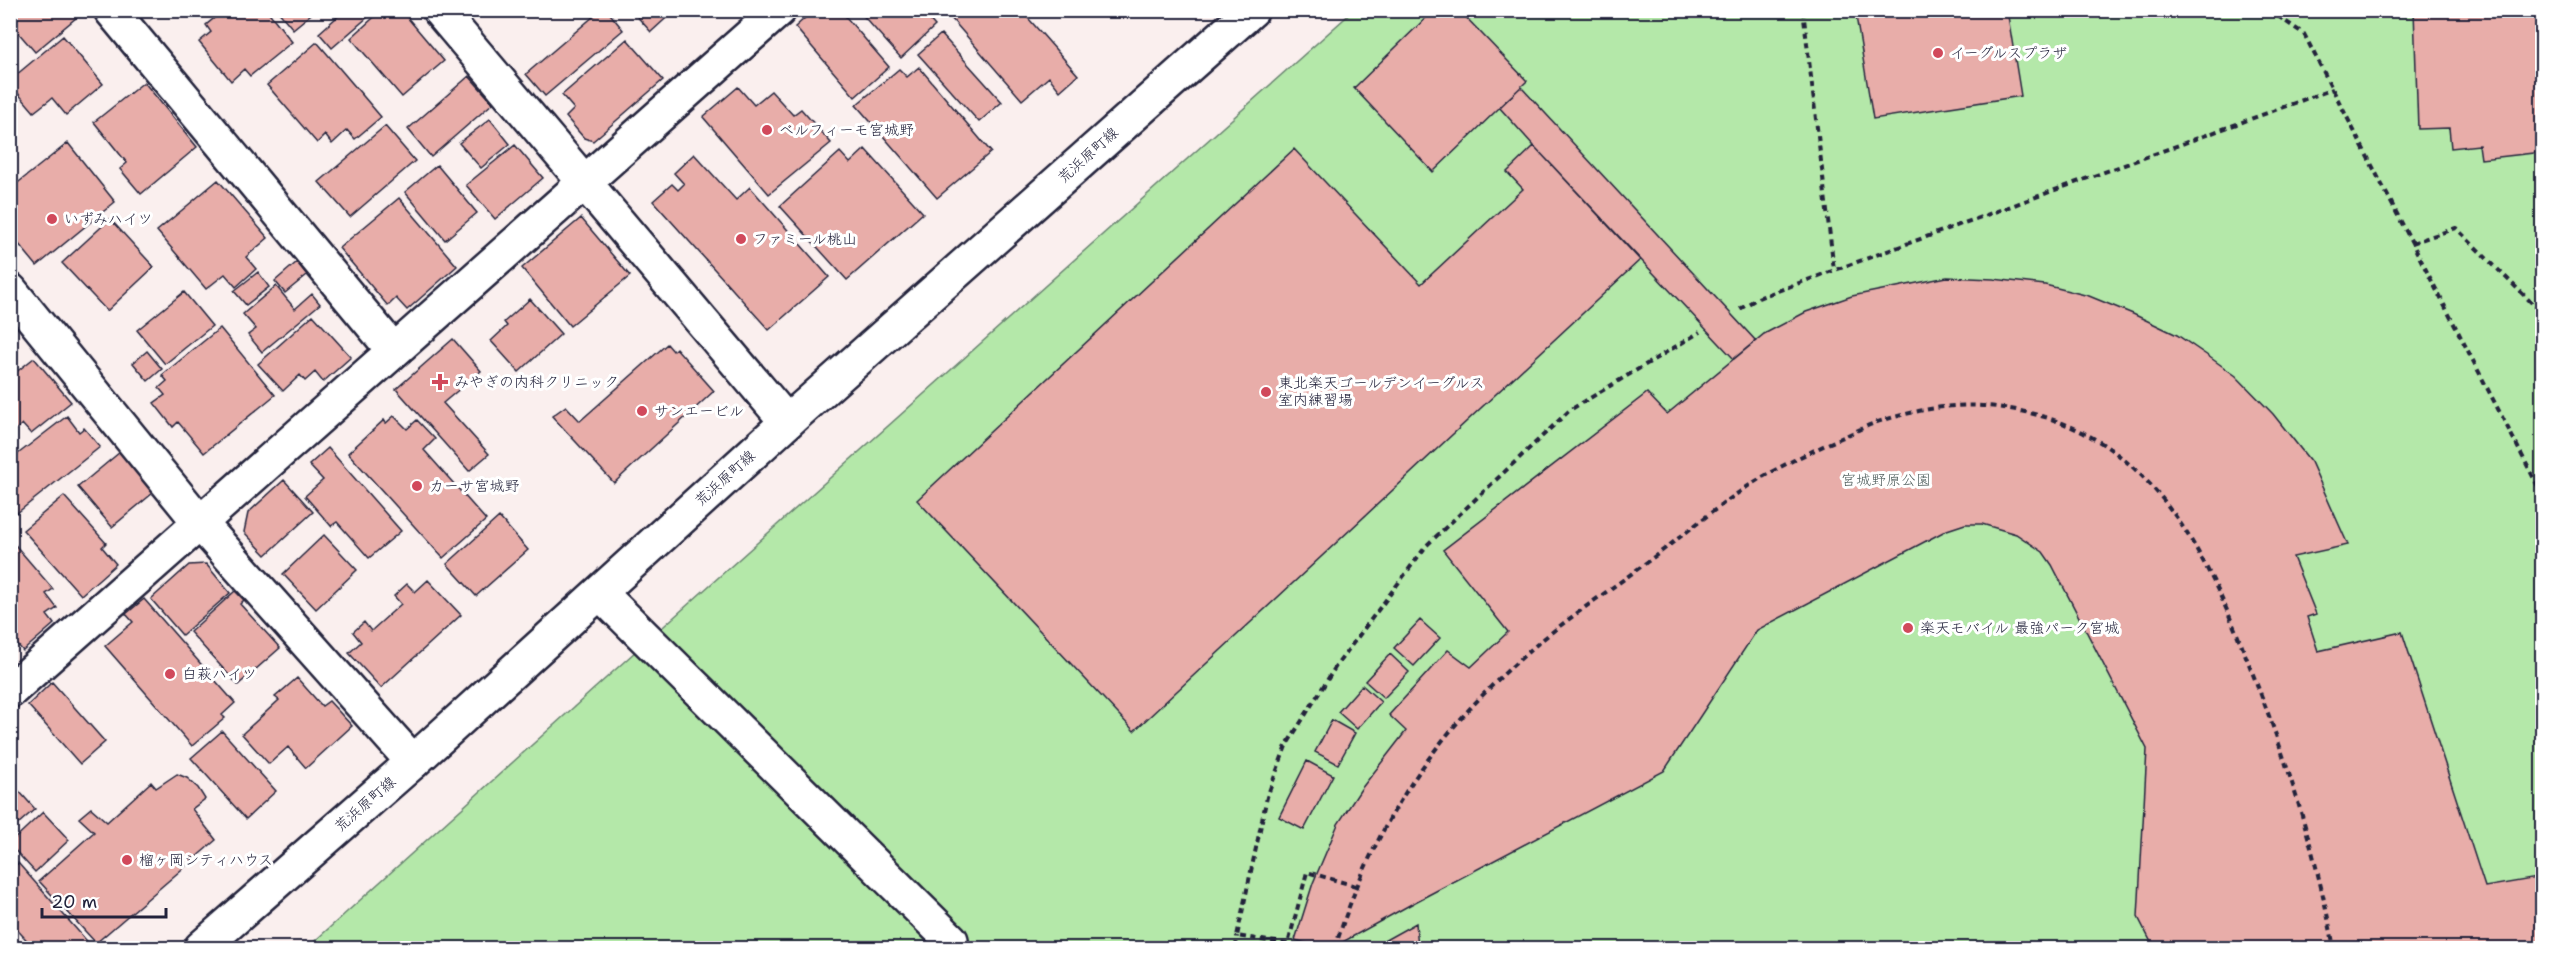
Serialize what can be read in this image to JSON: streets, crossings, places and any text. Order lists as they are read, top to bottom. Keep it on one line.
{"streets":{"street":["荒浜原町線"]},"parks":["宮城野原公園"],"places":{"other":["イーグルスプラザ","ベルフィーモ宮城野","いずみハイツ","ファミール桃山","東北楽天ゴールデンイーグルス 室内練習場","サンエービル","カーサ宮城野","楽天モバイル 最強パーク宮城","白萩ハイツ","榴ヶ岡シティハウス"],"health":["みやぎの内科クリニック"]},"scale_bar":"20 m"}
